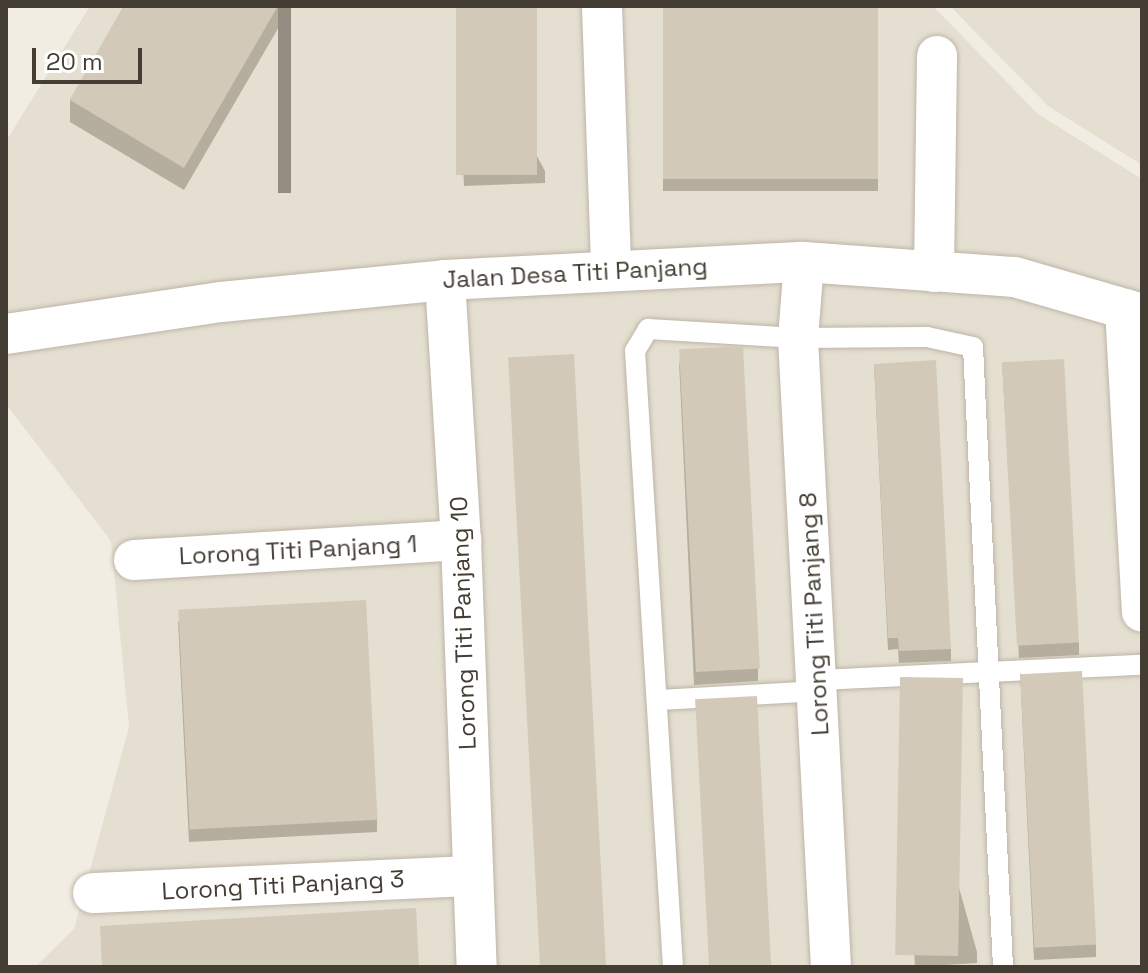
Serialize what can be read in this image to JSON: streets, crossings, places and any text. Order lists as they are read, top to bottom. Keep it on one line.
{"streets":{"street":["Jalan Desa Titi Panjang","Lorong Titi Panjang 1","Lorong Titi Panjang 8","Lorong Titi Panjang 10","Lorong Titi Panjang 3"]},"crossings":[["Jalan Desa Titi Panjang","Lorong Titi Panjang 8"],["Jalan Desa Titi Panjang","Lorong Titi Panjang 10"],["Lorong Titi Panjang 1","Lorong Titi Panjang 10"],["Lorong Titi Panjang 10","Lorong Titi Panjang 3"]],"scale_bar":"20 m"}
